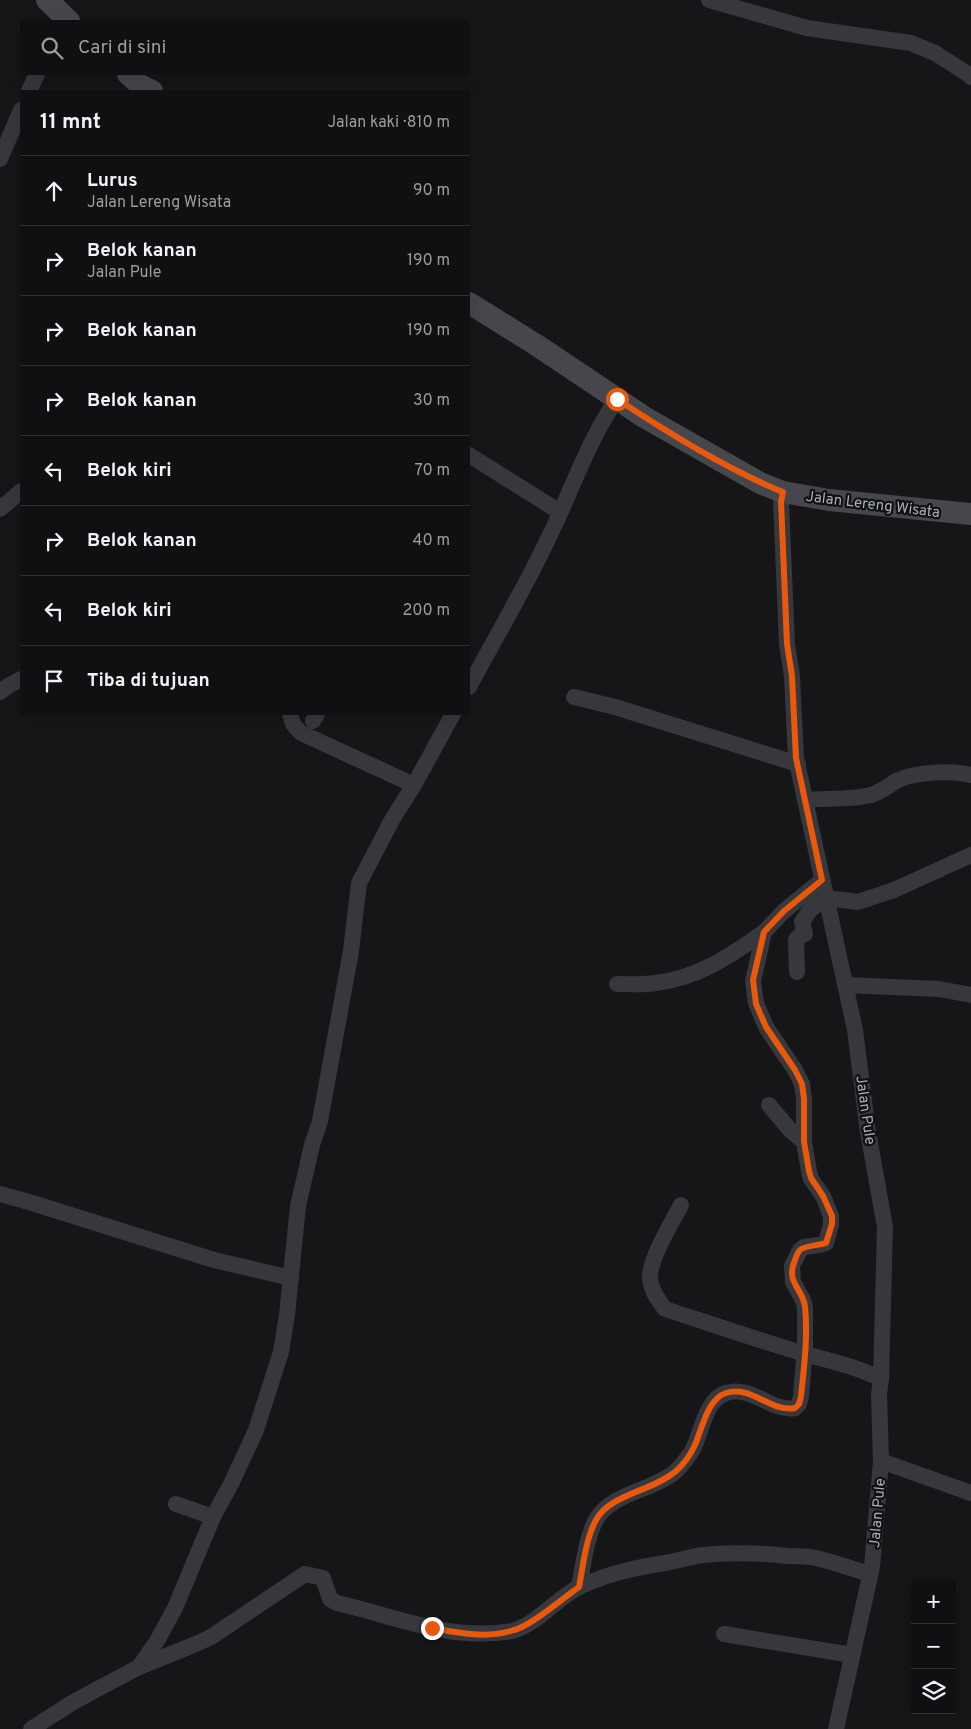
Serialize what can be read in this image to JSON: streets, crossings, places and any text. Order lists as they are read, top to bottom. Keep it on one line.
{"streets":{"main road":["Jalan Lereng Wisata"],"street":["Jalan Pule"]},"crossings":[["Jalan Lereng Wisata","Jalan Pule"]],"page":{"search":"Cari di sini","heading":["11 mnt","Jalan kaki · 810 m"],"list":[["Lurus","Jalan Lereng Wisata","90 m"],["Belok kanan","Jalan Pule","190 m"],["Belok kanan","190 m"],["Belok kanan","30 m"],["Belok kiri","70 m"],["Belok kanan","40 m"],["Belok kiri","200 m"],"Tiba di tujuan"],"map_buttons":["+","−"]}}
